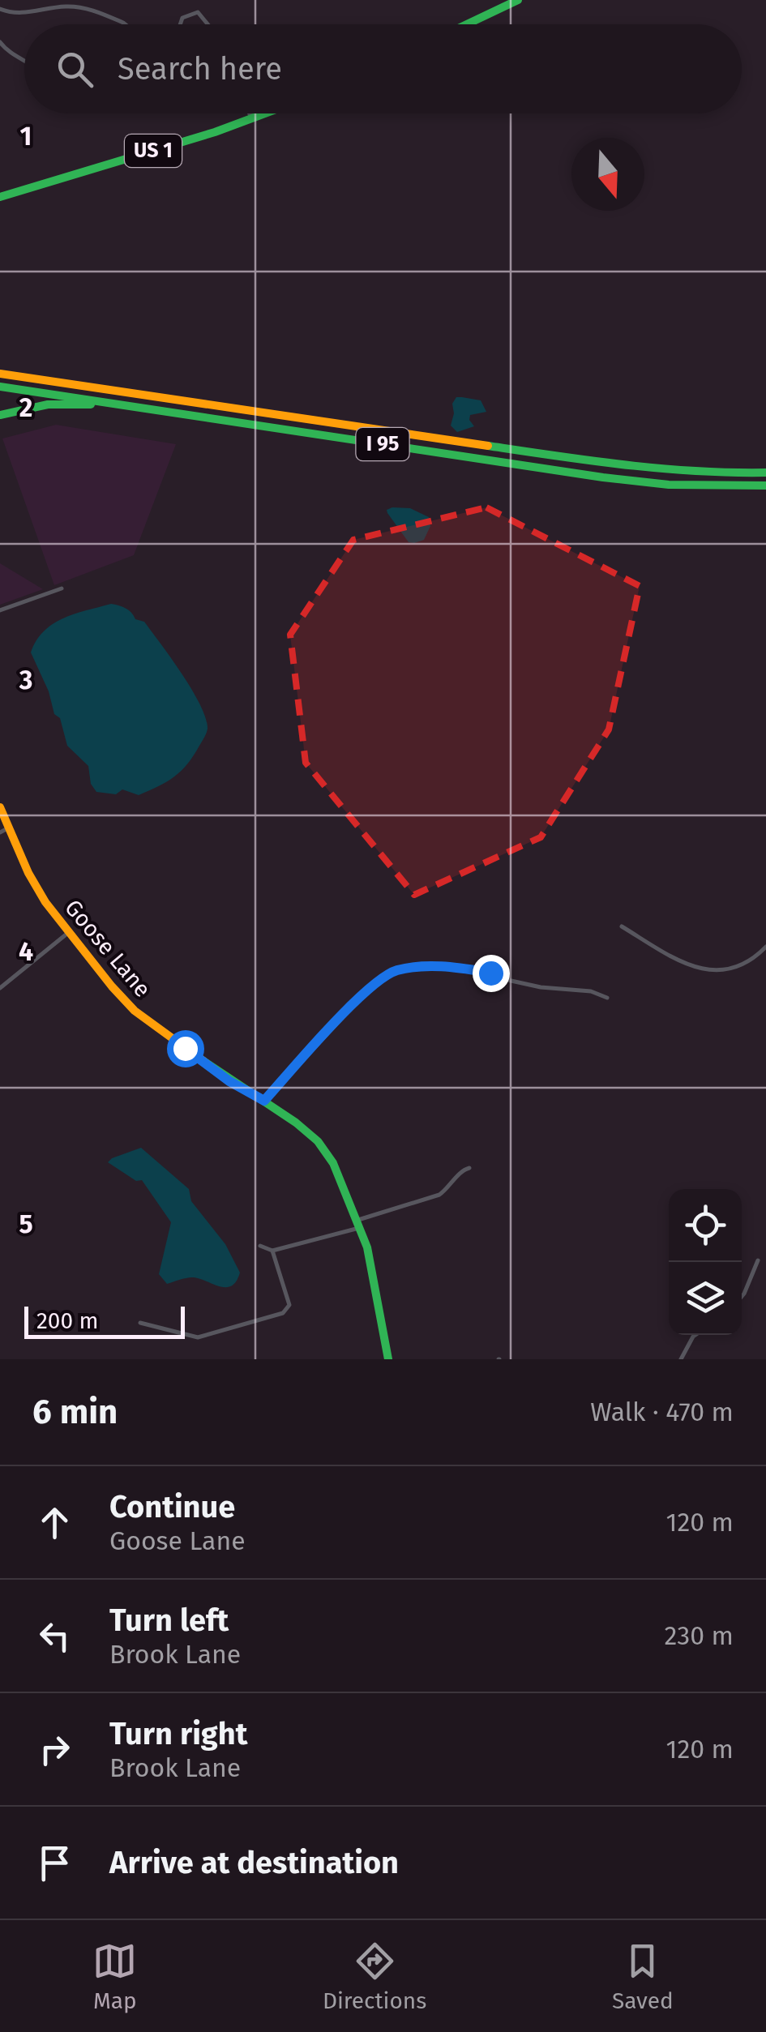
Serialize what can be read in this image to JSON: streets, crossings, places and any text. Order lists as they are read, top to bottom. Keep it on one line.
{"streets":{"main road":["US 1","I 95","Goose Lane"]},"scale_bar":"200 m","north":"bottom","page":{"search":"Search here","scale":"200 m","heading":["6 min","Walk · 470 m"],"list":[["Continue","Goose Lane","120 m"],["Turn left","Brook Lane","230 m"],["Turn right","Brook Lane","120 m"],"Arrive at destination"],"nav":["Map","Directions","Saved"]},"grid":{"rows":["1","2","3","4","5"]}}
